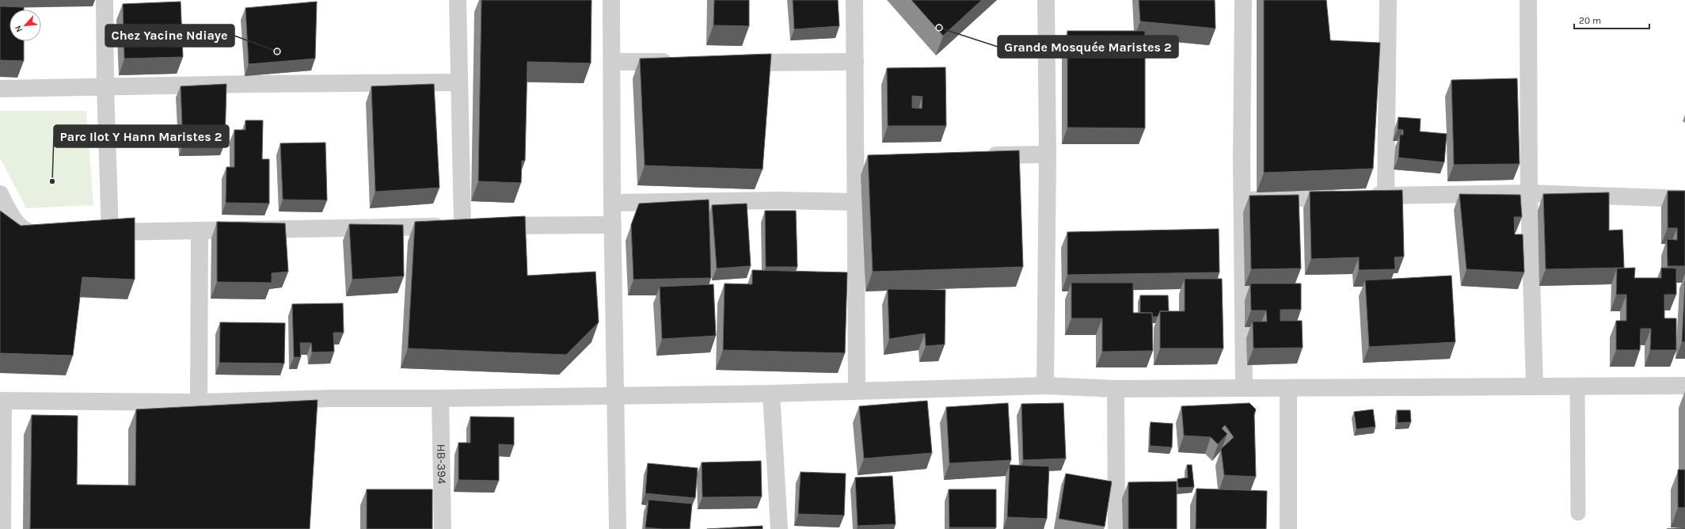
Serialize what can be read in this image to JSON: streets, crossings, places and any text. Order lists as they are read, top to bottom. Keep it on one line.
{"streets":{"street":["HB-394"]},"places":["Grande Mosquée Maristes 2","Chez Yacine Ndiaye","Parc Ilot Y Hann Maristes 2"],"scale_bar":"20 m","north":"bottom left"}
